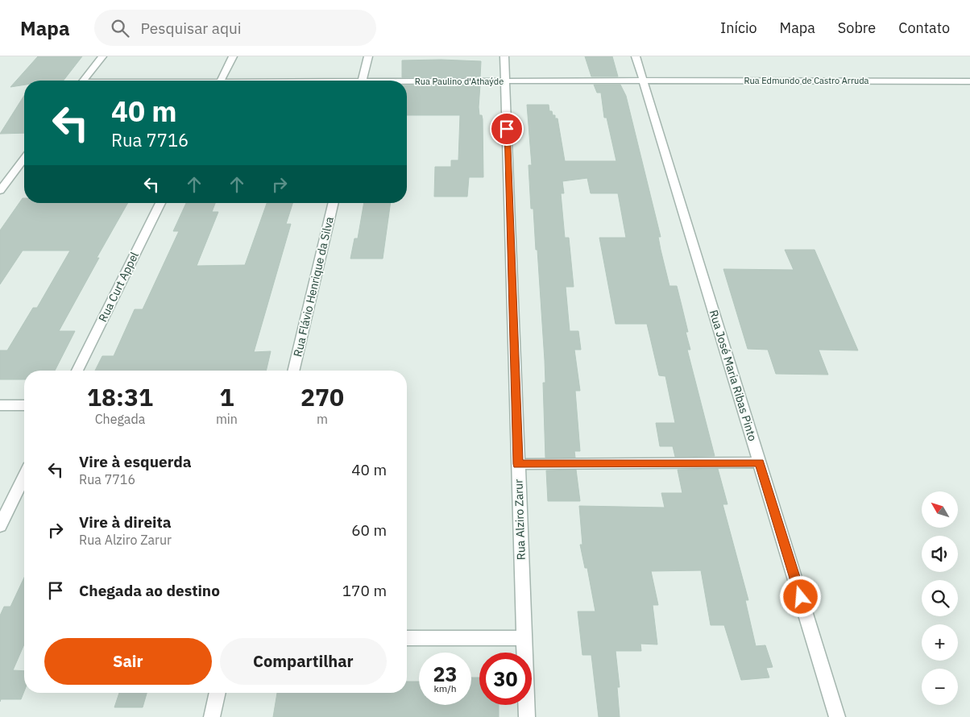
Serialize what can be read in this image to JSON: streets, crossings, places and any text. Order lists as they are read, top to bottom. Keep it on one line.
{"streets":{"street":["Rua Edmundo de Castro Arruda","Rua Paulino d'Athaýde","Rua Curt Appel","Rua Flávio Henrique da Silva","Rua José Maria Ribas Pinto","Rua Alziro Zarur"]},"crossings":[["Rua Edmundo de Castro Arruda","Rua Paulino d'Athaýde"],["Rua Edmundo de Castro Arruda","Rua José Maria Ribas Pinto"],["Rua Paulino d'Athaýde","Rua José Maria Ribas Pinto"],["Rua Paulino d'Athaýde","Rua Alziro Zarur"]],"north":"top left","page":{"header":"Mapa","search":"Pesquisar aqui","nav":["Início","Mapa","Sobre","Contato"],"turn":["40 m","Rua 7716"],"eta":["18:31","Chegada","1","min","270","m"],"list":[{"name":"Vire à esquerda","note":"Rua 7716","value":"40 m"},{"name":"Vire à direita","note":"Rua Alziro Zarur","value":"60 m"},{"name":"Chegada ao destino","value":"170 m"}],"map_buttons":["+","−"],"buttons":["Sair","Compartilhar"],"speed":"23 km/h","limit":"30"}}
